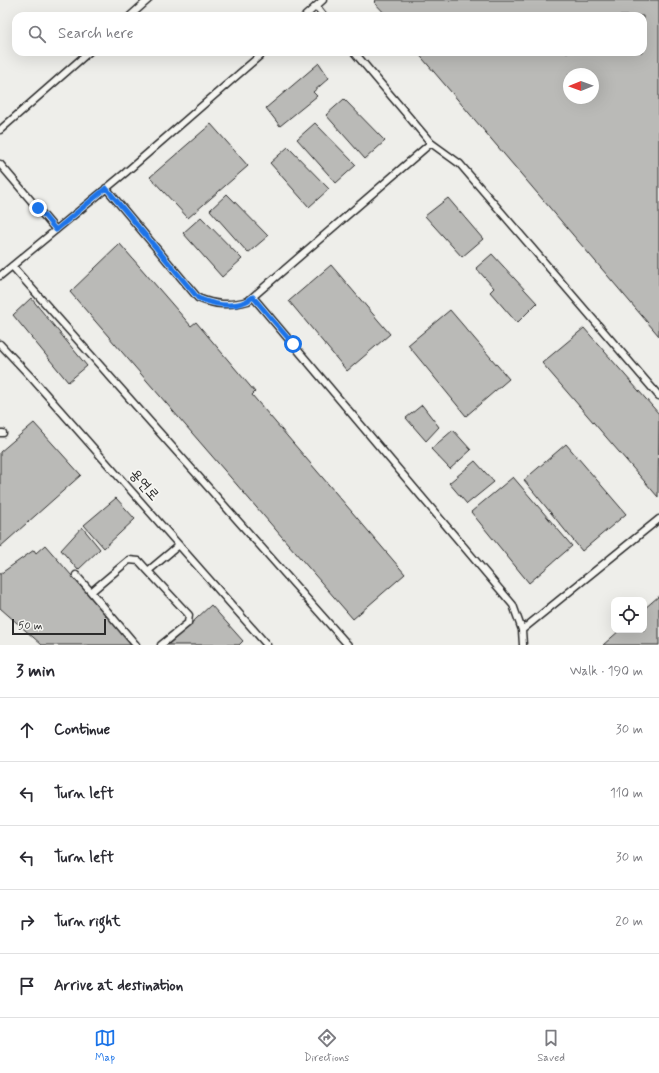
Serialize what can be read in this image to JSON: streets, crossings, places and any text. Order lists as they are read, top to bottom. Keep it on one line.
{"streets":{"lane":["용연로"]},"scale_bar":"50 m","north":"left","page":{"search":"Search here","scale":"50 m","heading":["3 min","Walk · 190 m"],"list":[["Continue","30 m"],["Turn left","110 m"],["Turn left","30 m"],["Turn right","20 m"],"Arrive at destination"],"nav":["Map","Directions","Saved"]}}
